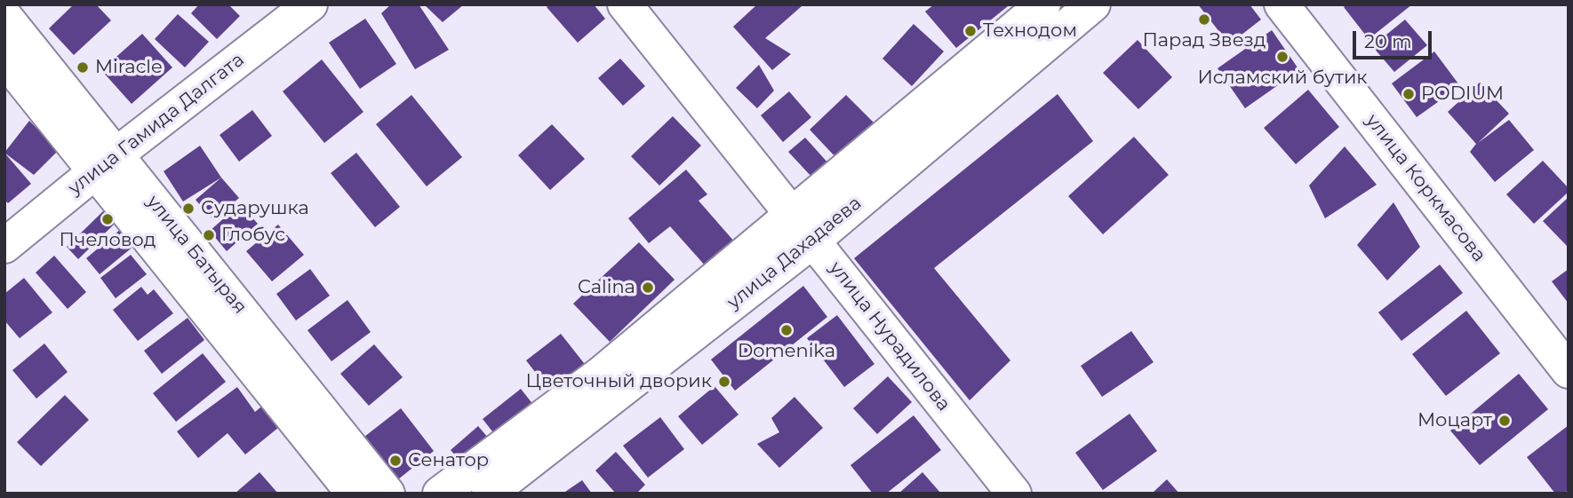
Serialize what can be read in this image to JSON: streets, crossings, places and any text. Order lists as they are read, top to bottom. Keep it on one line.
{"streets":{"main road":["улица Гамида Далгата","улица Коркмасова","улица Дахадаева","улица Батырая","улица Нурадилова"]},"crossings":[["улица Гамида Далгата","улица Батырая"],["улица Дахадаева","улица Нурадилова"]],"places":["Парад Звезд","Технодом","Исламский бутик","Miracle","PODIUM","Сударушка","Пчеловод","Глобус","Calina","Domenika","Цветочный дворик","Моцарт","Сенатор"],"scale_bar":"20 m"}
